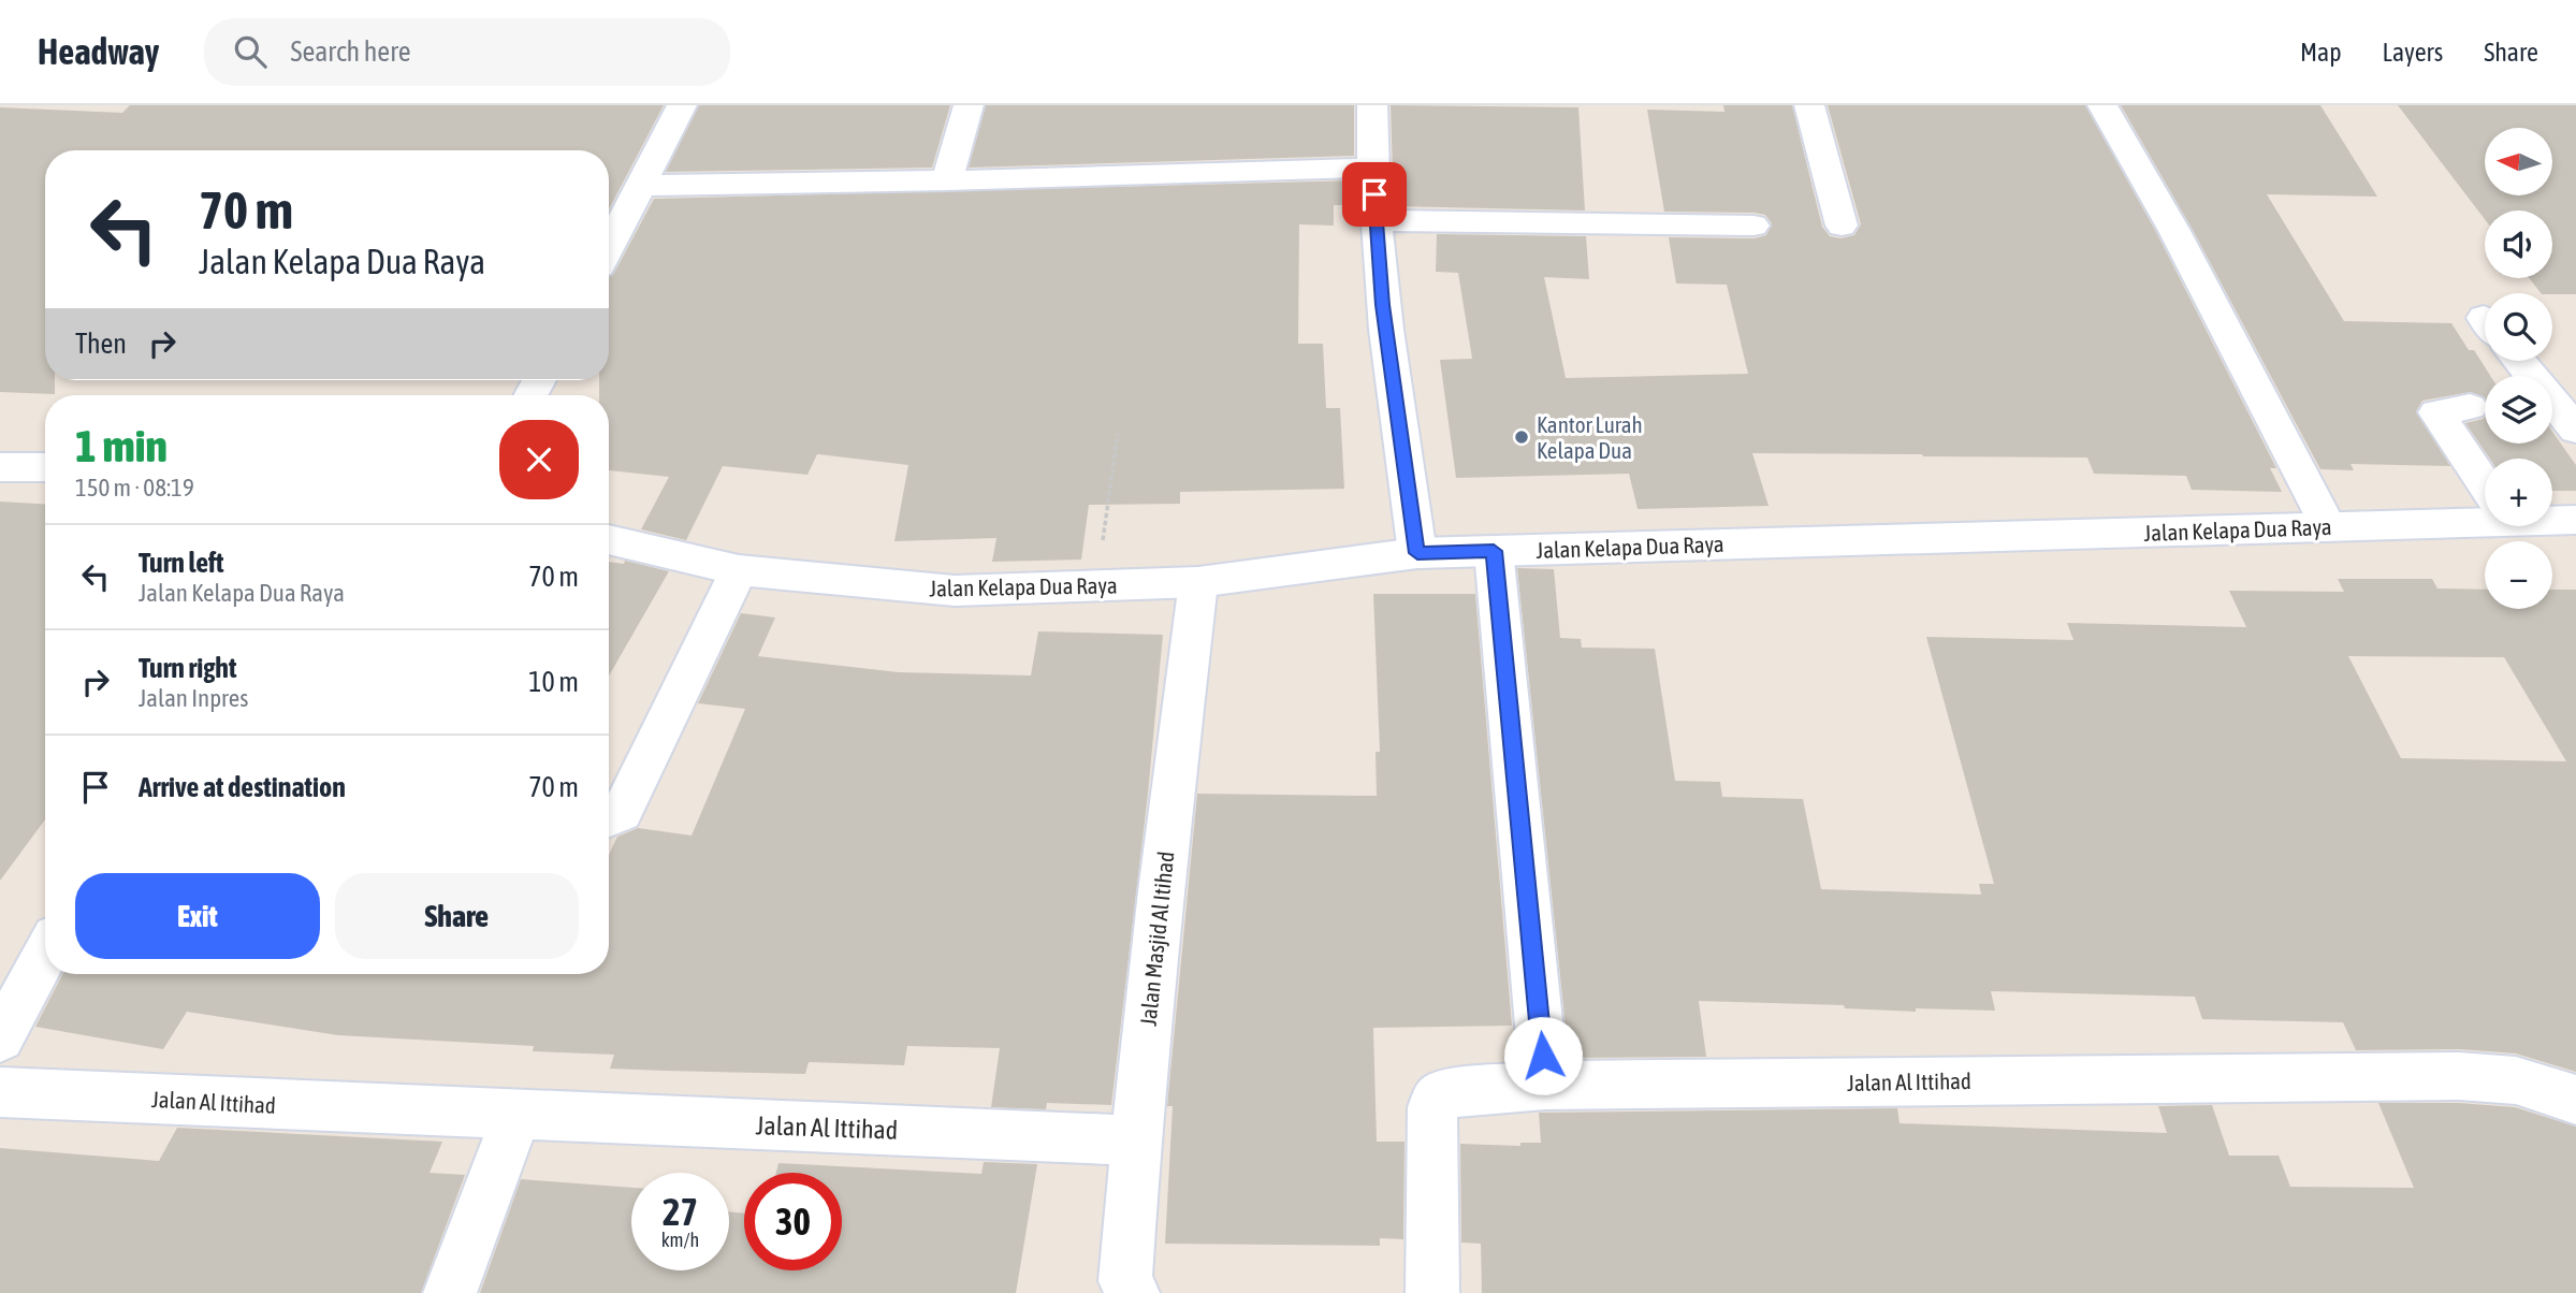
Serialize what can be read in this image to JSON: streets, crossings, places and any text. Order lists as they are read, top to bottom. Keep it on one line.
{"streets":{"street":["Jalan Kelapa Dua Raya","Jalan Masjid Al Itihad","Jalan Al Ittihad"]},"crossings":[["Jalan Kelapa Dua Raya","Jalan Masjid Al Itihad"],["Jalan Masjid Al Itihad","Jalan Al Ittihad"]],"places":["Kantor Lurah Kelapa Dua"],"north":"left","page":{"header":"Headway","search":"Search here","nav":["Map","Layers","Share"],"map_buttons":["+","−"],"turn":["70 m","Jalan Kelapa Dua Raya"],"then":"Then","heading":["1 min","150 m · 08:19"],"list":[{"name":"Turn left","note":"Jalan Kelapa Dua Raya","value":"70 m"},{"name":"Turn right","note":"Jalan Inpres","value":"10 m"},{"name":"Arrive at destination","value":"70 m"}],"buttons":["Exit","Share"],"speed":"27 km/h","limit":"30"}}
